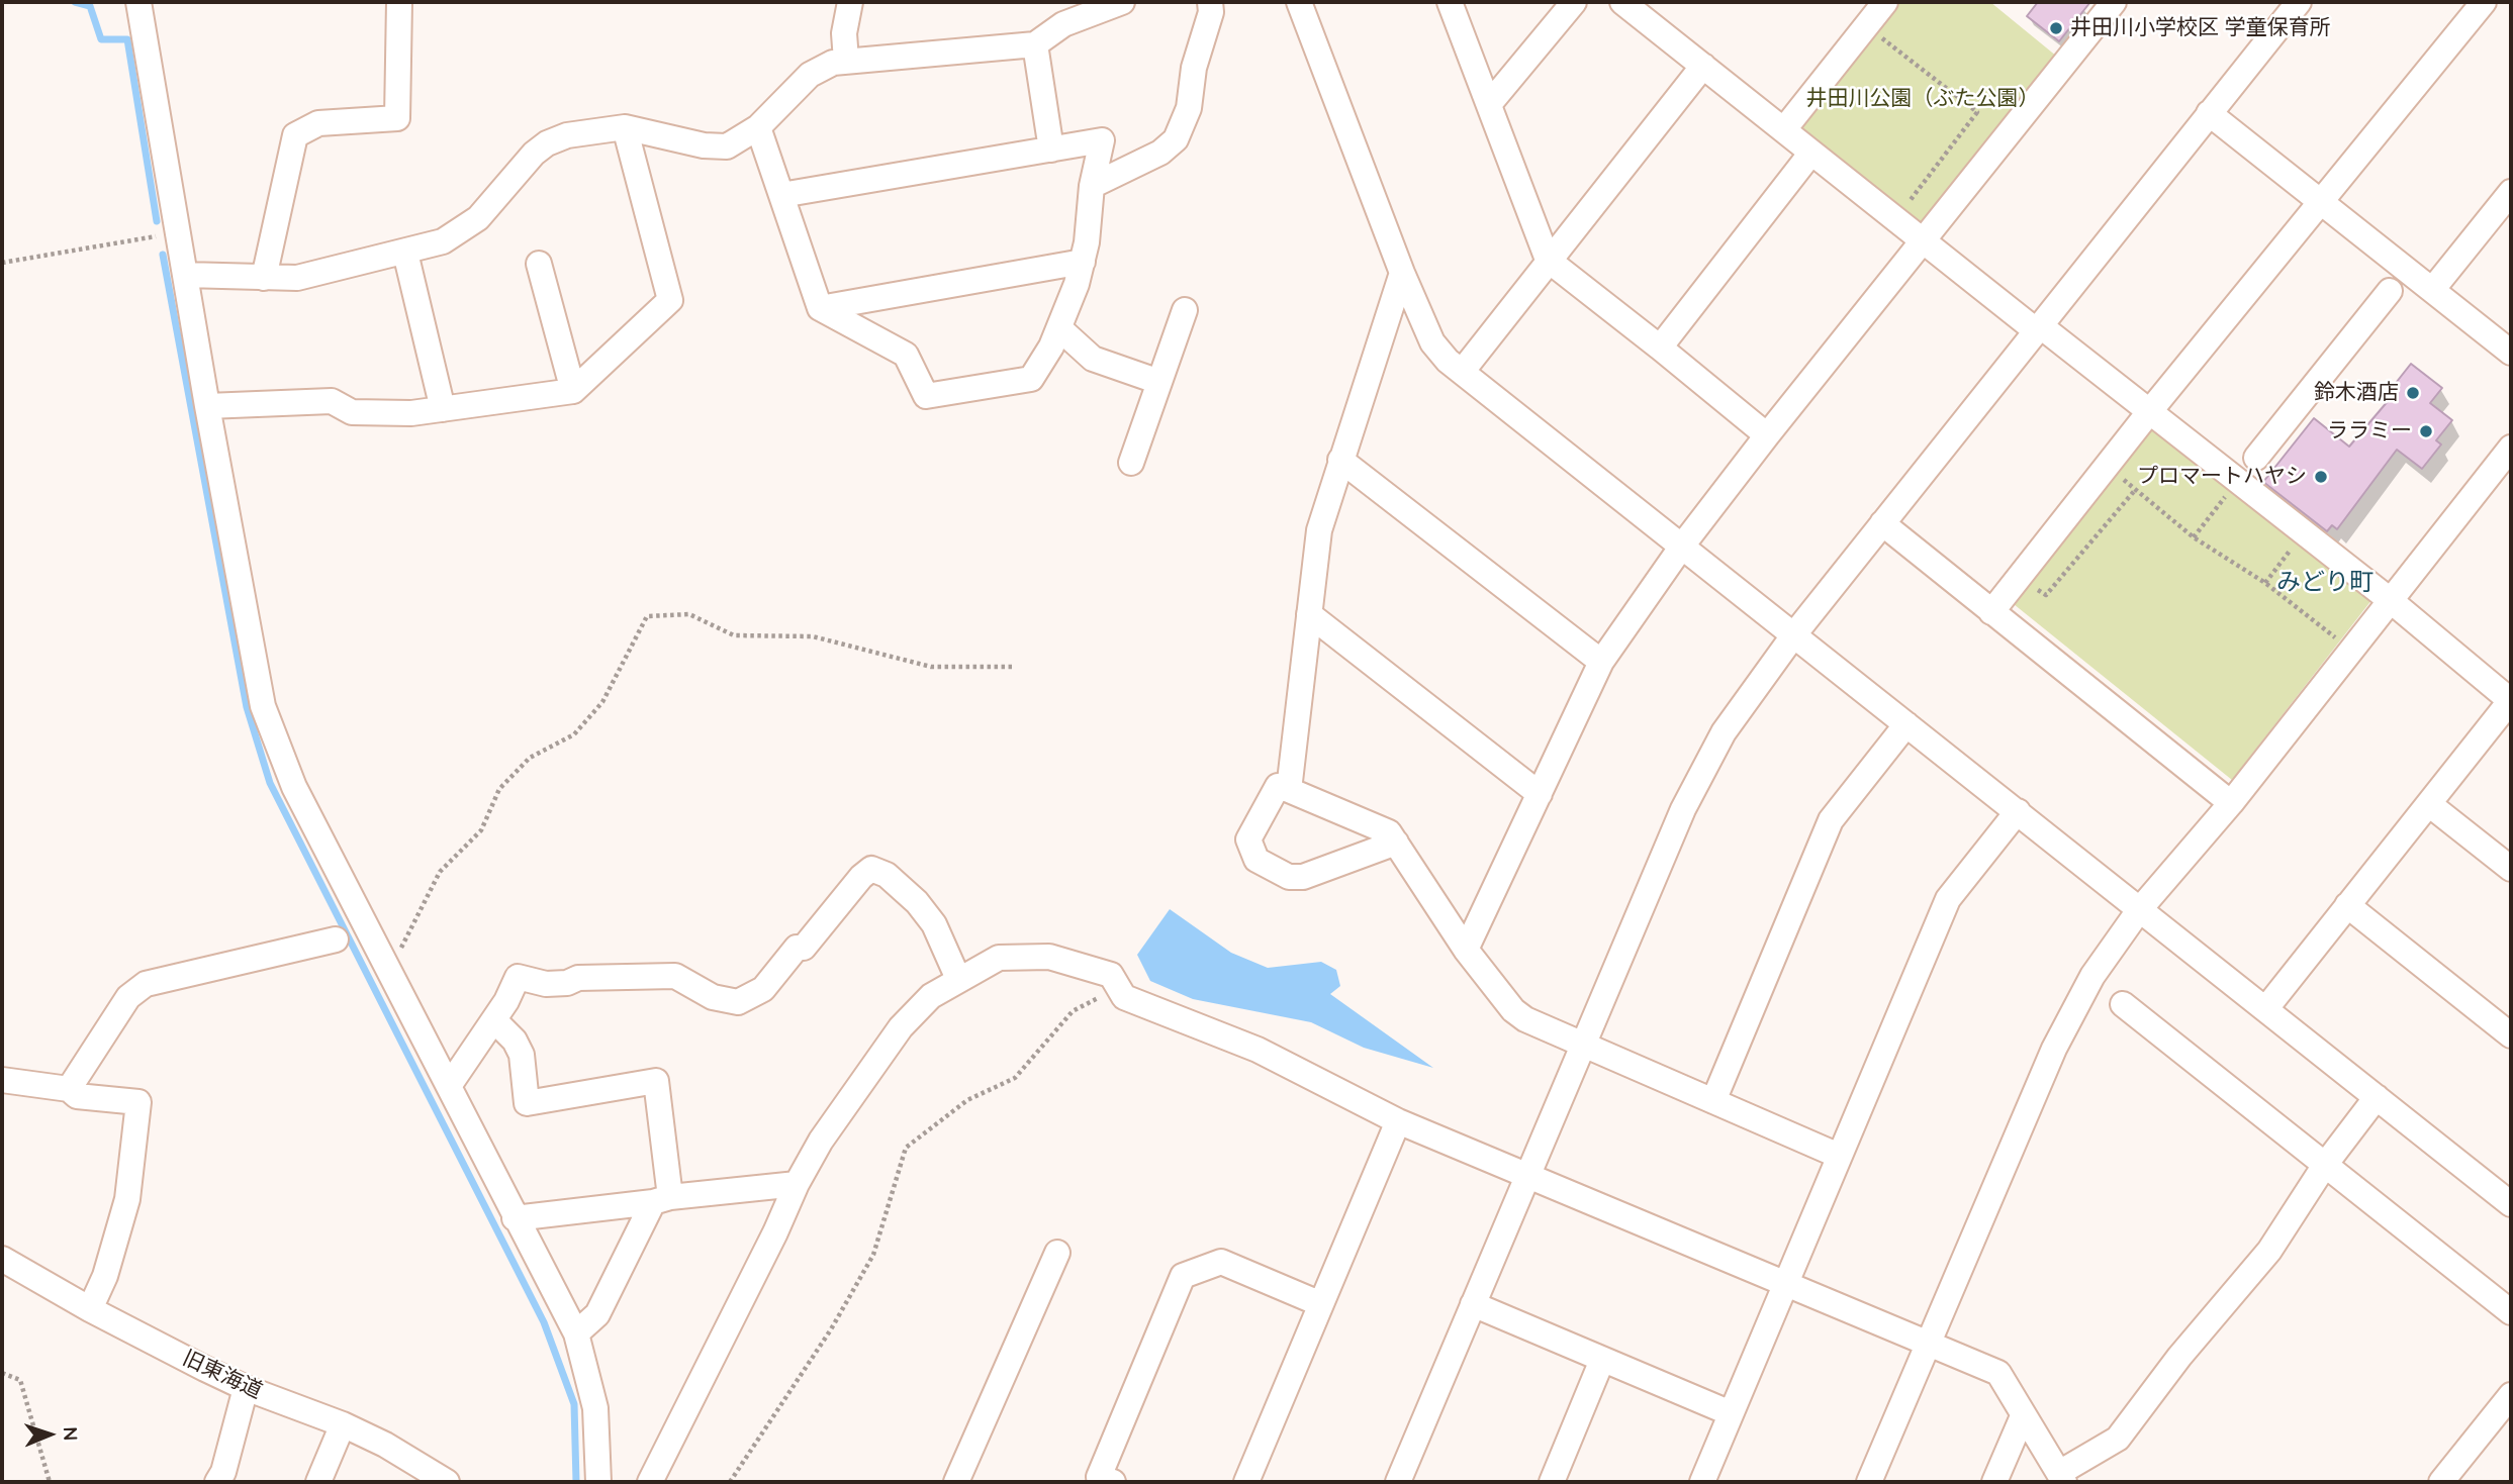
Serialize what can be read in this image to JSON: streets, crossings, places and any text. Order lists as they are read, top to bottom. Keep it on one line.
{"streets":{"street":["旧東海道"]},"districts":["みどり町"],"parks":["井田川公園（ぶた公園）"],"places":["井田川小学校区 学童保育所","鈴木酒店","ララミー","プロマートハヤシ"],"north":"right"}
